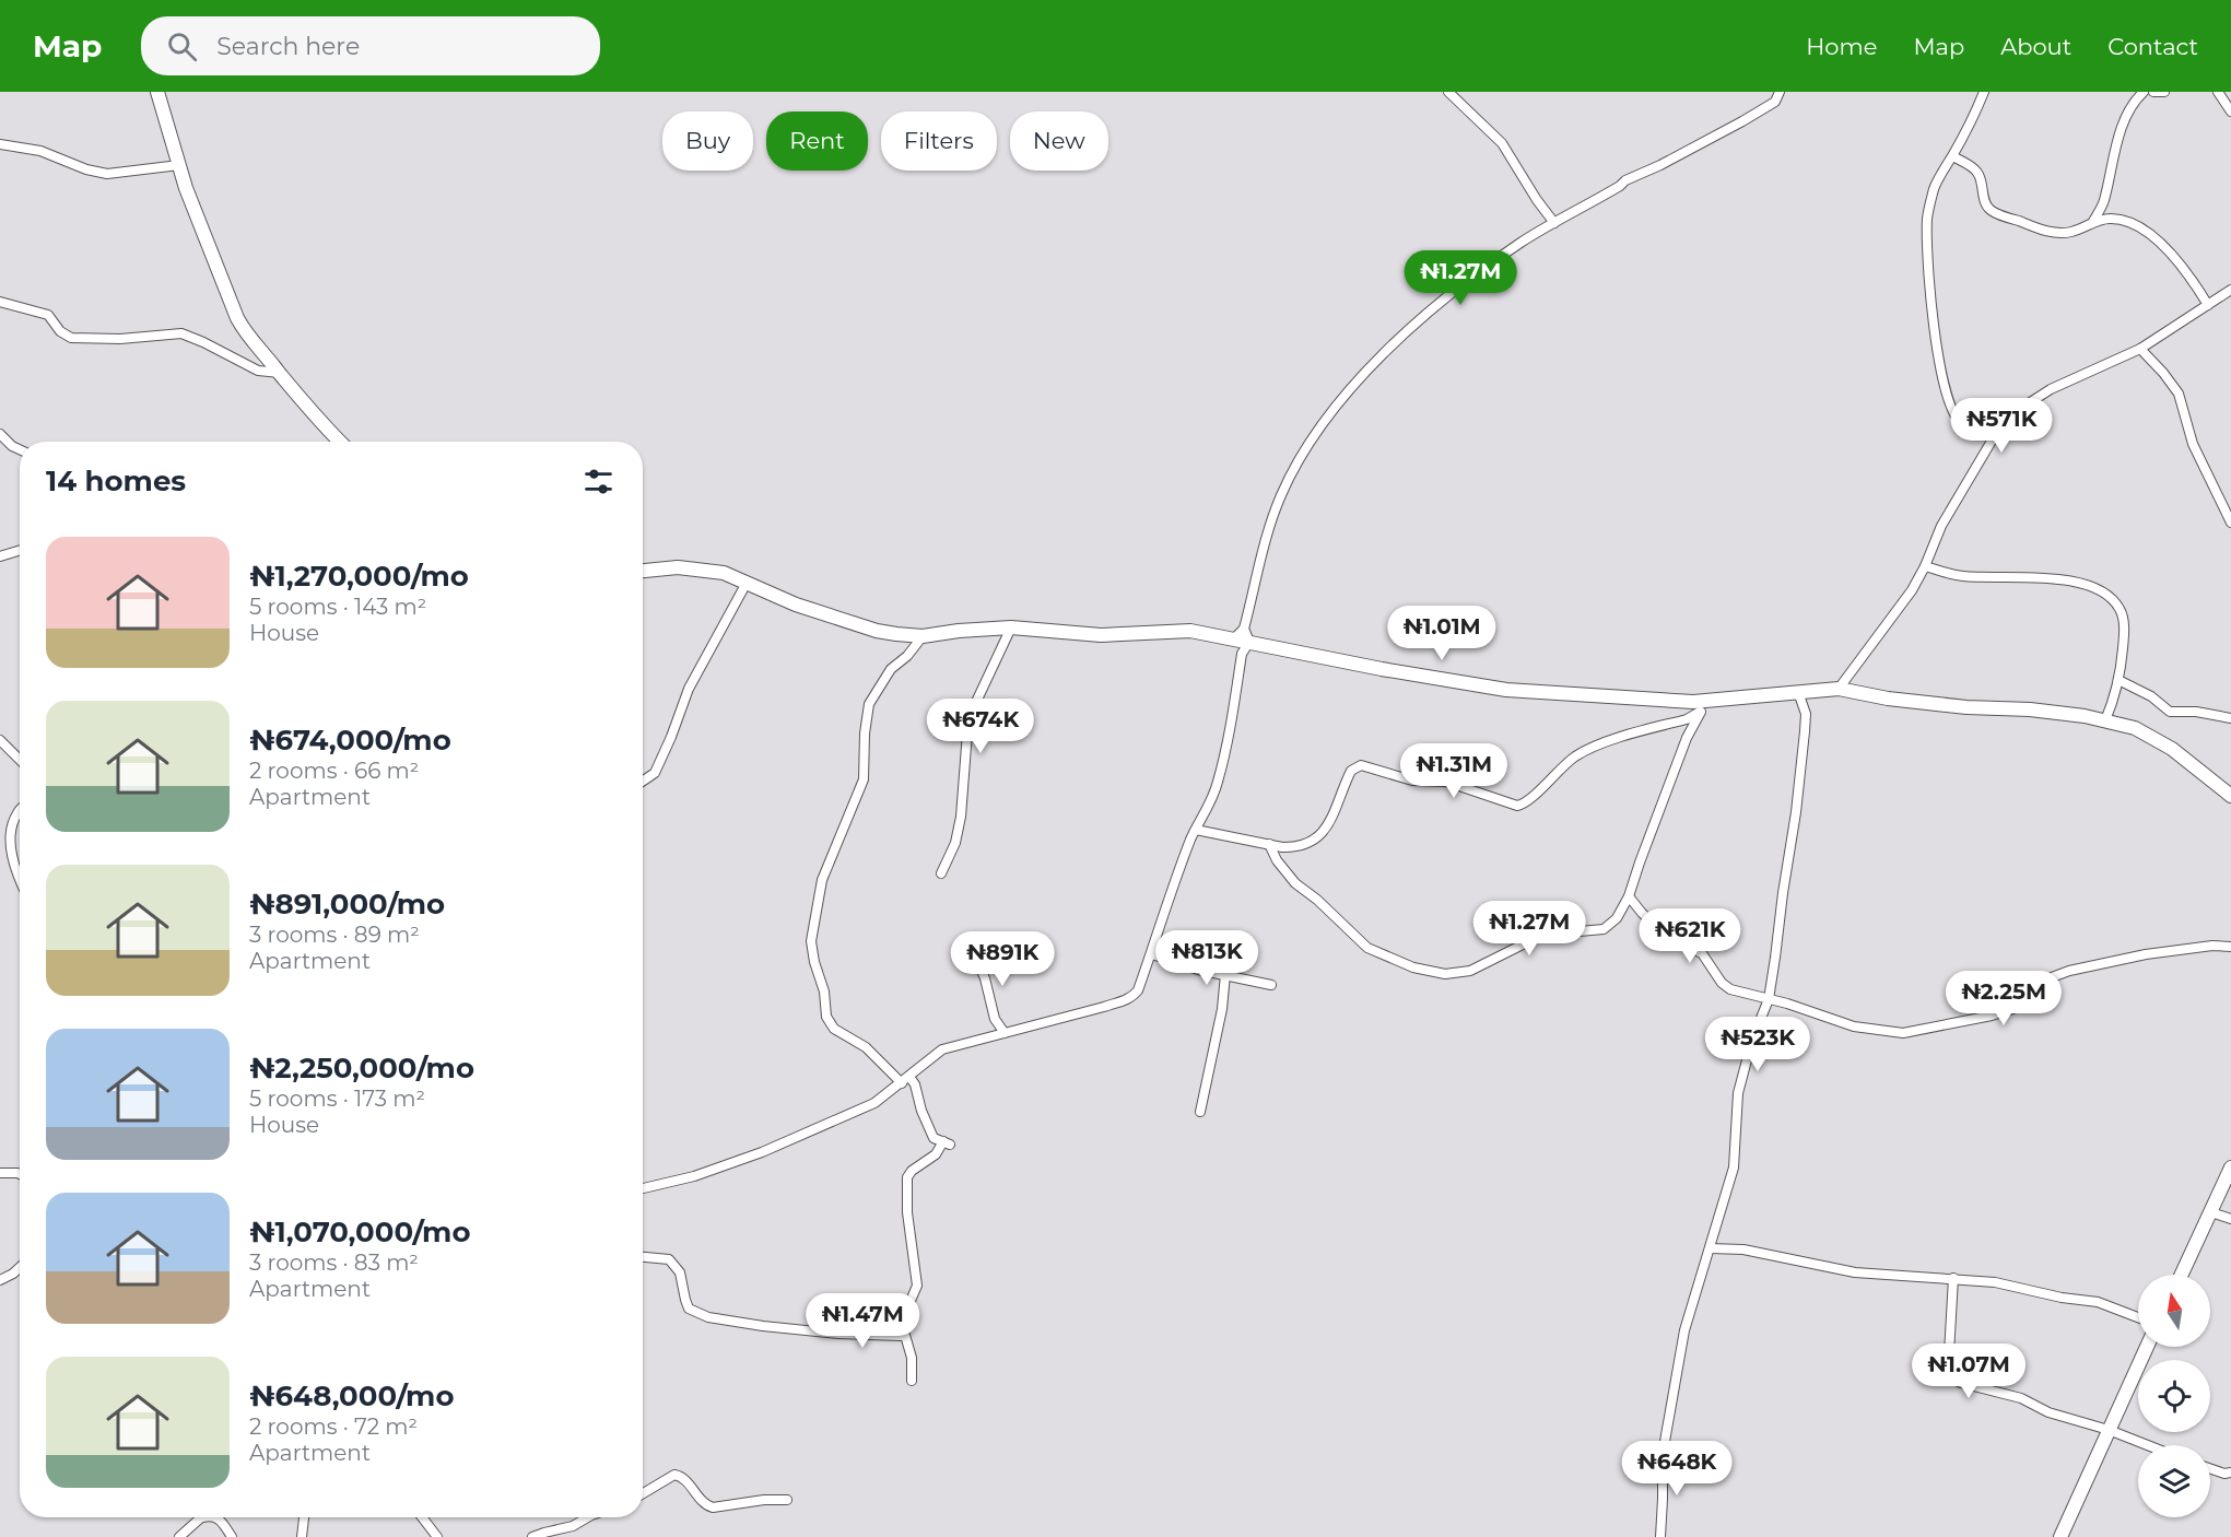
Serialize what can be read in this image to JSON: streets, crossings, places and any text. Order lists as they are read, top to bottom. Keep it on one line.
{"north":"top","page":{"header":"Map","search":"Search here","nav":["Home","Map","About","Contact"],"chip":["Buy","Rent","Filters","New"],"price":["₦1.27M","₦571K","₦1.01M","₦674K","₦1.31M","₦1.27M","₦621K","₦813K","₦891K","₦2.25M","₦523K","₦1.47M","₦1.07M","₦648K"],"heading":"14 homes","list":[{"name":"₦1,270,000/mo","note":"5 rooms · 143 m² · House"},{"name":"₦674,000/mo","note":"2 rooms · 66 m² · Apartment"},{"name":"₦891,000/mo","note":"3 rooms · 89 m² · Apartment"},{"name":"₦2,250,000/mo","note":"5 rooms · 173 m² · House"},{"name":"₦1,070,000/mo","note":"3 rooms · 83 m² · Apartment"},{"name":"₦648,000/mo","note":"2 rooms · 72 m² · Apartment"}]}}
